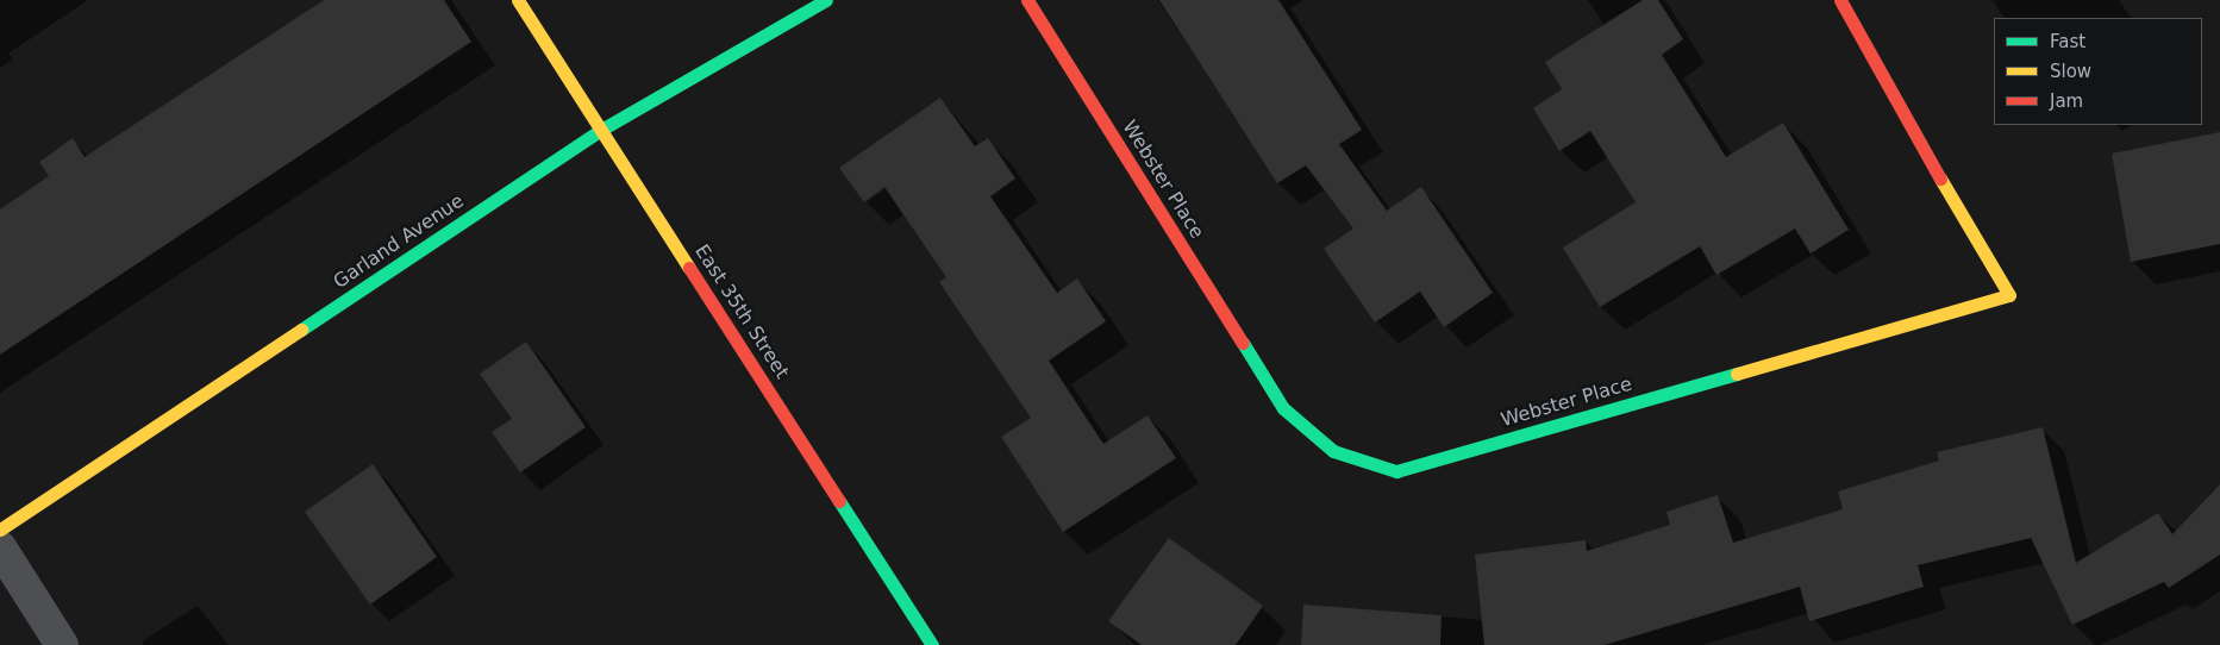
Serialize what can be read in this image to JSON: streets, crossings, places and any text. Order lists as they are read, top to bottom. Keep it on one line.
{"streets":{"street":["Webster Place","Garland Avenue","East 35th Street"]},"crossings":[["Garland Avenue","East 35th Street"]],"legend":["Fast","Slow","Jam"]}
